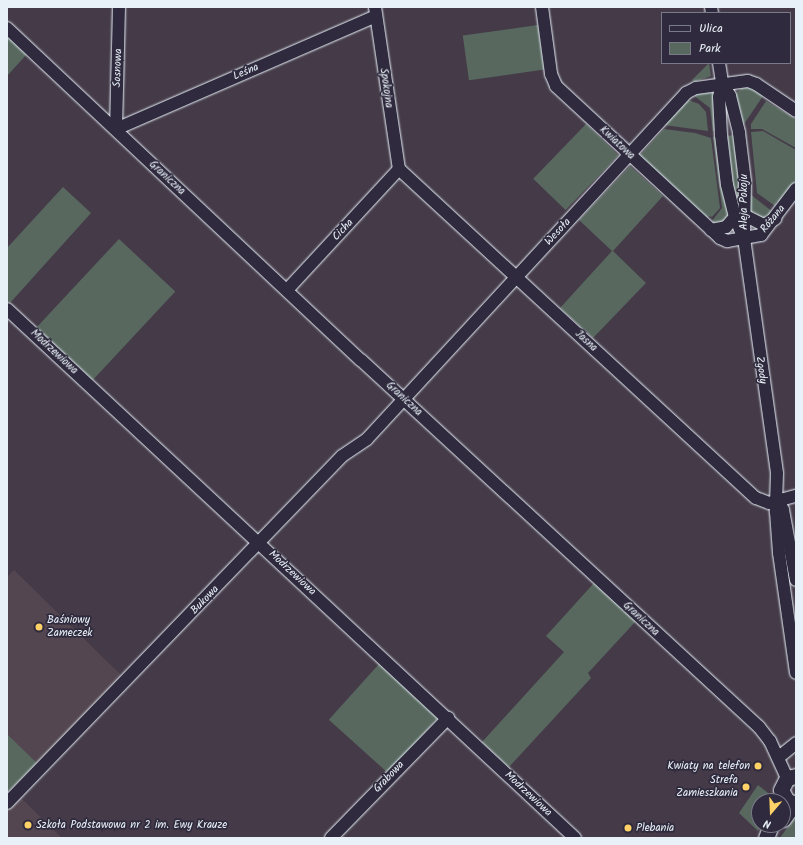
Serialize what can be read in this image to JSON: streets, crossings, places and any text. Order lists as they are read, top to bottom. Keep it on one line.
{"streets":{"street":["Sosnowa","Leśna","Spokojna","Kwiatowa","Graniczna","Aleja Pokoju","Różana","Cicha","Wesoła","Jasna","Modrzewiowa","Zgody","Bukowa","Grabowa"]},"crossings":[["Sosnowa","Leśna"],["Sosnowa","Graniczna"],["Leśna","Spokojna"],["Leśna","Graniczna"],["Spokojna","Cicha"],["Spokojna","Jasna"],["Kwiatowa","Aleja Pokoju"],["Kwiatowa","Różana"],["Kwiatowa","Wesoła"],["Kwiatowa","Zgody"],["Graniczna","Cicha"],["Graniczna","Wesoła"],["Graniczna","Bukowa"],["Aleja Pokoju","Różana"],["Aleja Pokoju","Wesoła"],["Aleja Pokoju","Zgody"],["Różana","Zgody"],["Cicha","Jasna"],["Wesoła","Jasna"],["Wesoła","Bukowa"],["Jasna","Zgody"],["Modrzewiowa","Bukowa"],["Modrzewiowa","Grabowa"]],"places":["Baśniowy Zameczek","Kwiaty na telefon","Strefa Zamieszkania","Szkoła Podstawowa nr 2 im. Ewy Krauze","Plebania"],"legend":["Ulica","Park"],"north":"bottom"}
